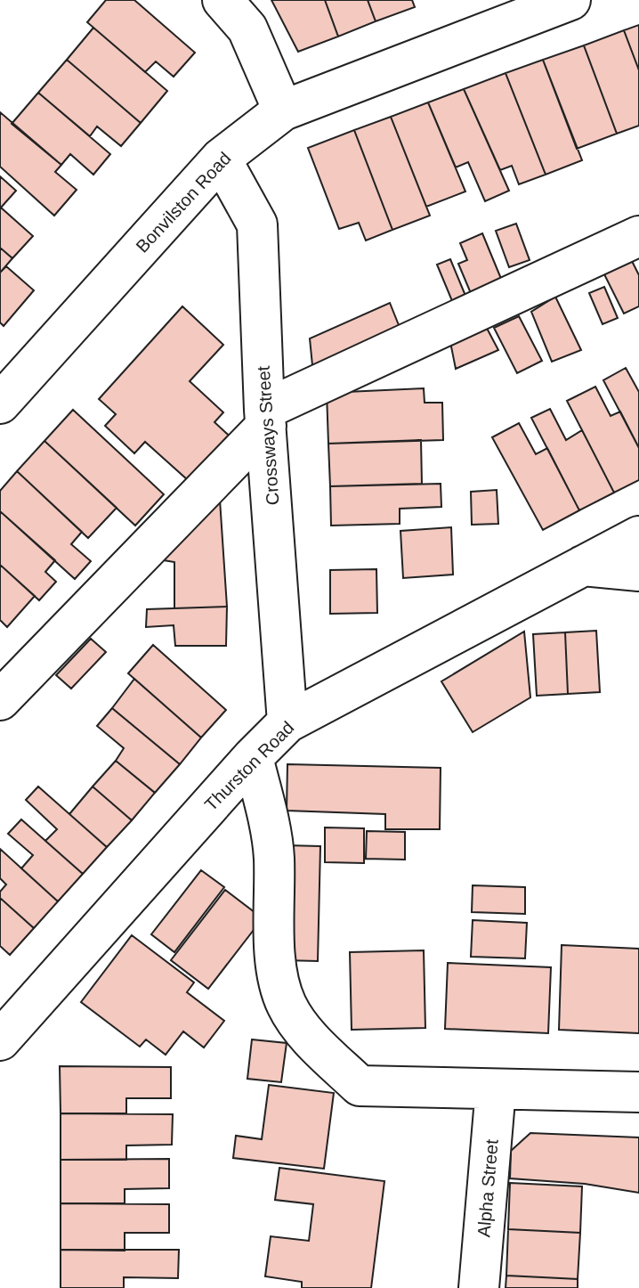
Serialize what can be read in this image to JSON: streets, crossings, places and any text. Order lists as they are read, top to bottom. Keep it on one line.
{"streets":{"street":["Bonvilston Road","Crossways Street","Thurston Road","Alpha Street"]},"crossings":[["Bonvilston Road","Crossways Street"],["Crossways Street","Thurston Road"]]}
